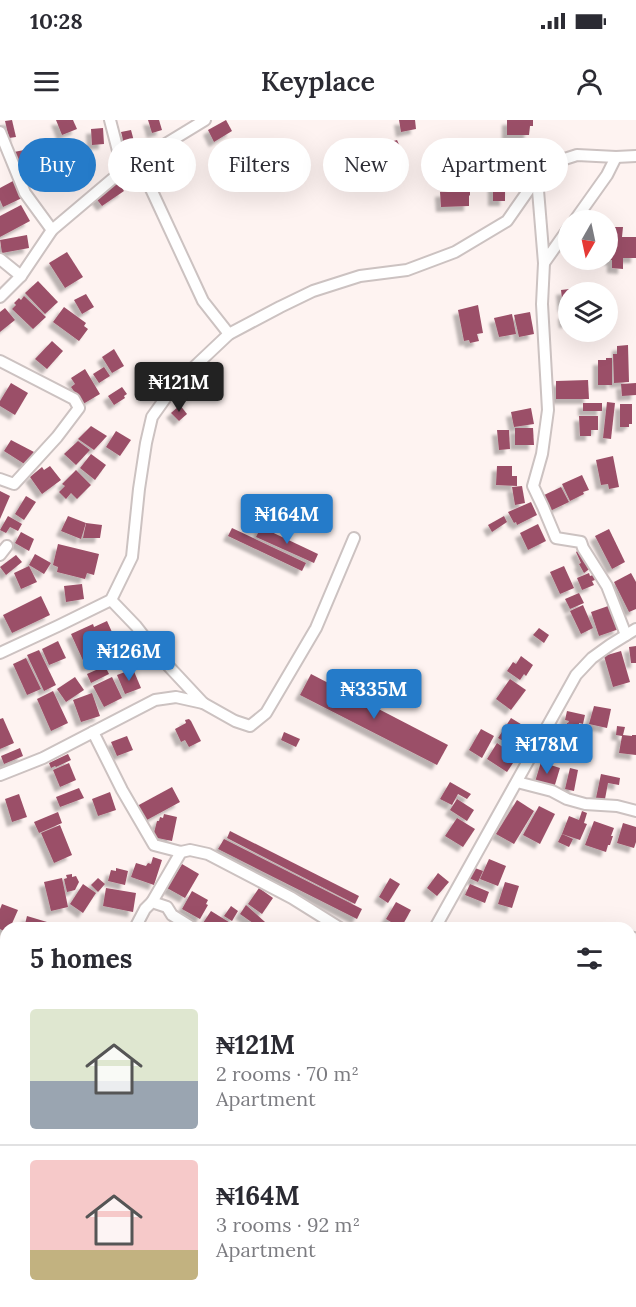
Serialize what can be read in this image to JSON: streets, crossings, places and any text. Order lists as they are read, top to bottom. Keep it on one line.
{"north":"bottom","page":{"status":"10:28","header":"Keyplace","chip":["Buy","Rent","Filters","New","Apartment"],"price":["₦121M","₦164M","₦126M","₦335M","₦178M"],"heading":"5 homes","list":[{"name":"₦121M","note":"2 rooms · 70 m² · Apartment"},{"name":"₦164M","note":"3 rooms · 92 m² · Apartment"}]}}
